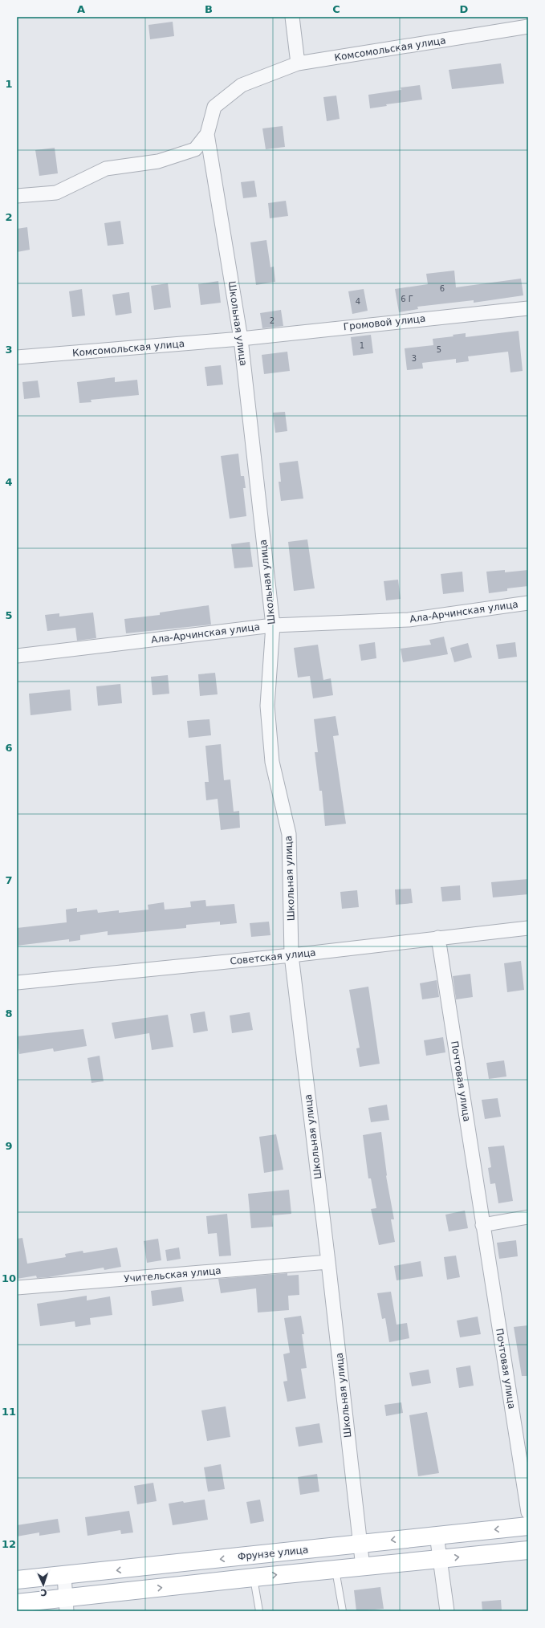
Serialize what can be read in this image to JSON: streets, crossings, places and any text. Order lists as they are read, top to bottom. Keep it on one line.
{"streets":{"main road":["Фрунзе улица"],"street":["Комсомольская улица","Громовой улица","Школьная улица","Ала-Арчинская улица","Советская улица","Почтовая улица","Учительская улица"]},"crossings":[["Комсомольская улица","Громовой улица"],["Комсомольская улица","Школьная улица"],["Громовой улица","Школьная улица"],["Школьная улица","Ала-Арчинская улица"],["Школьная улица","Советская улица"],["Школьная улица","Учительская улица"],["Школьная улица","Фрунзе улица"],["Советская улица","Почтовая улица"]],"house_numbers":["6","6 Г","4","2","1","5","3"],"north":"bottom","grid":{"columns":["A","B","C","D"],"rows":["1","2","3","4","5","6","7","8","9","10","11","12"]}}
